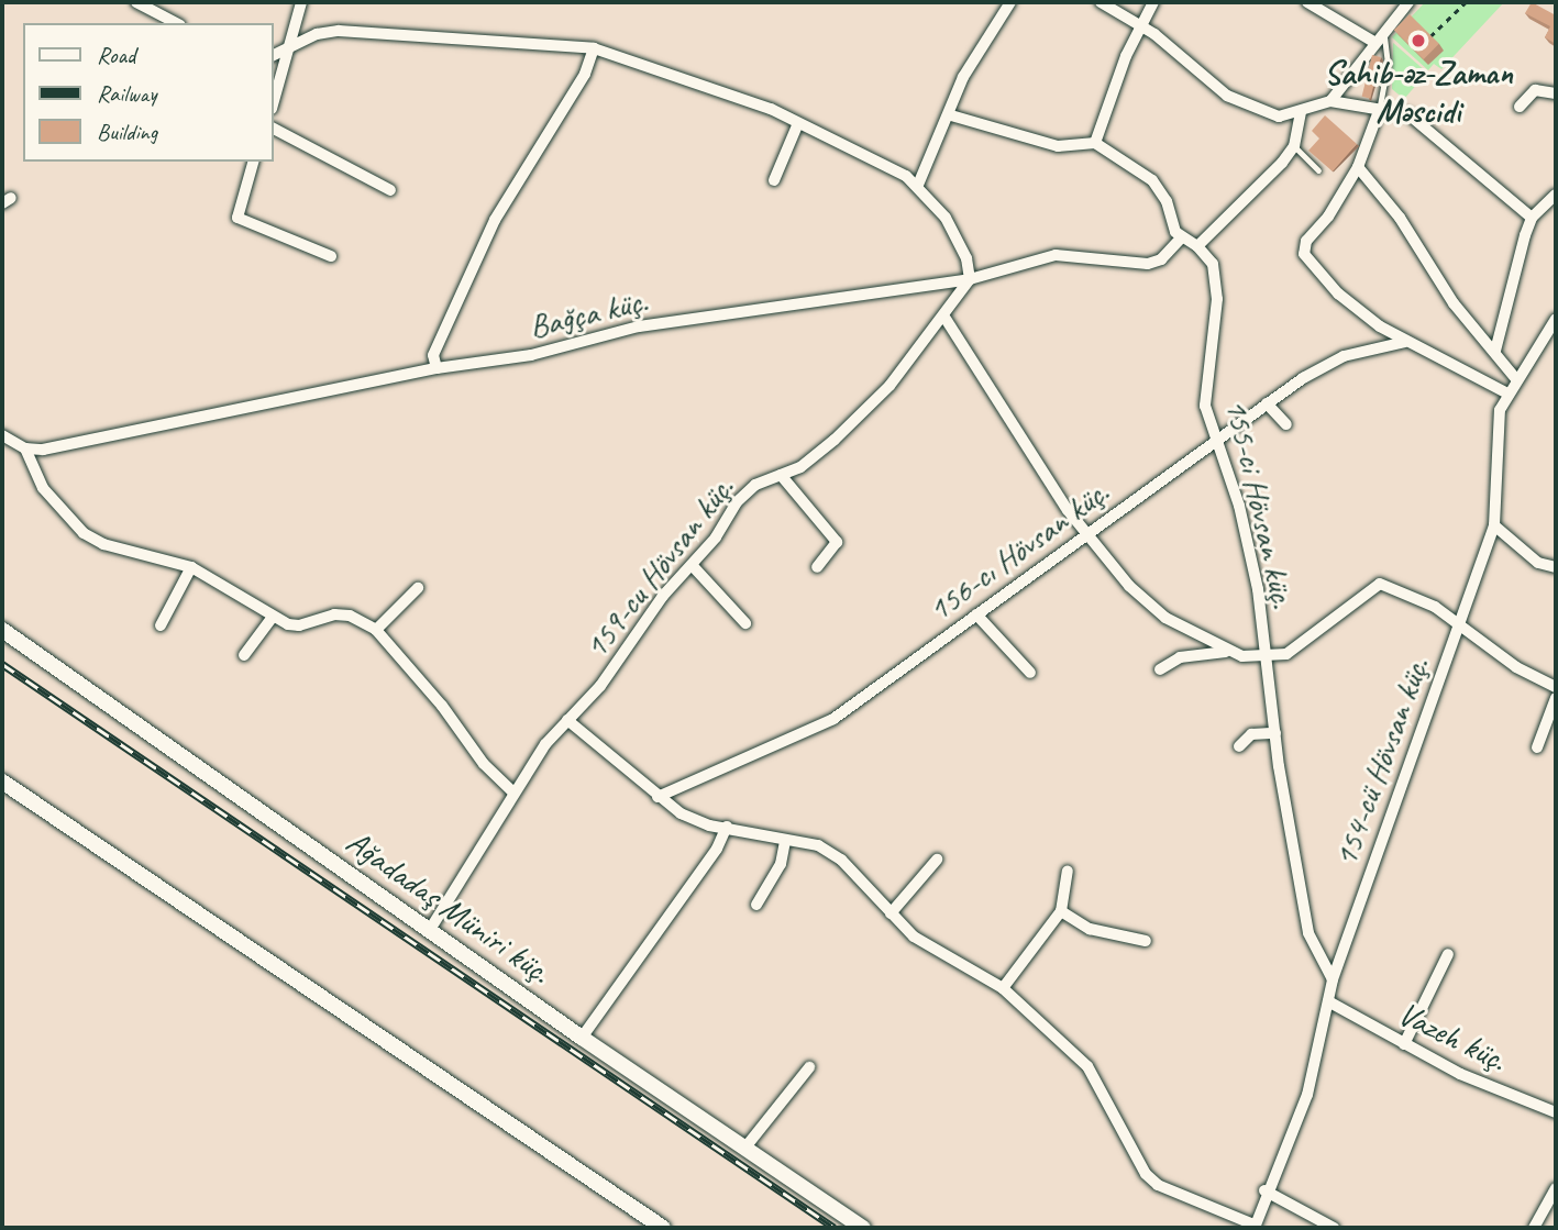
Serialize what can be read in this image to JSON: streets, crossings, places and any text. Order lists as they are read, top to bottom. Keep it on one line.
{"streets":{"street":["Bağça küç.","155-ci Hövsan küç.","156-cı Hövsan küç.","159-cu Hövsan küç.","154-cü Hövsan küç.","Ağadadaş Müniri küç.","Vazeh küç."]},"crossings":[["Bağça küç.","159-cu Hövsan küç."],["155-ci Hövsan küç.","156-cı Hövsan küç."],["155-ci Hövsan küç.","154-cü Hövsan küç."],["159-cu Hövsan küç.","Ağadadaş Müniri küç."],["154-cü Hövsan küç.","Vazeh küç."]],"places":["Sahib-əz-Zaman Məscidi"],"legend":["Road","Railway","Building"]}
